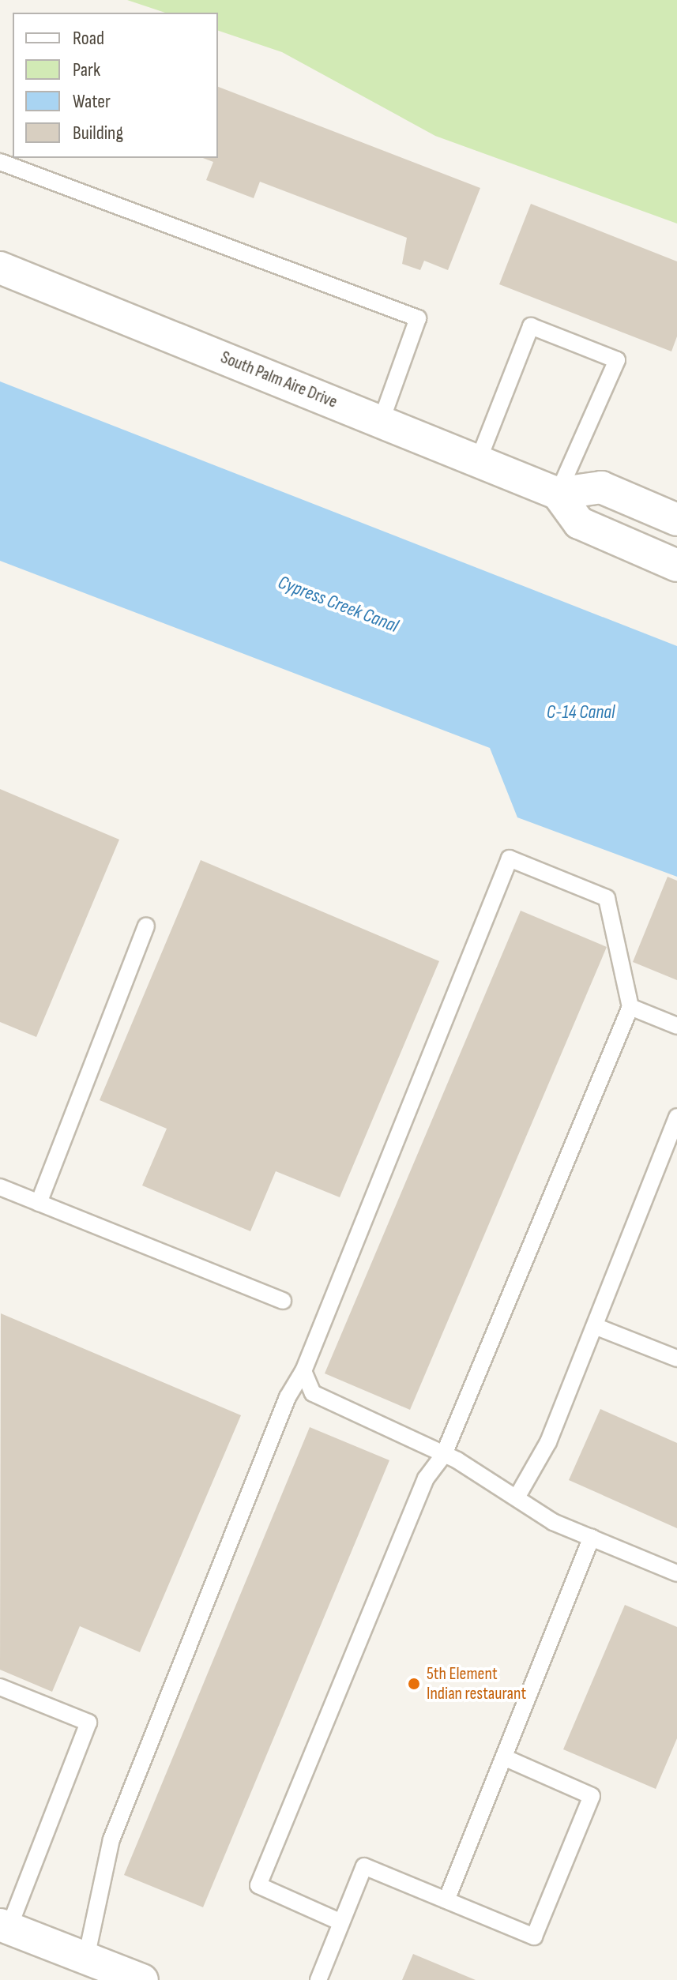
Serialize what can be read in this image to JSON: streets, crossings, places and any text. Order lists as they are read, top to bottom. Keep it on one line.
{"streets":{"street":["South Palm Aire Drive"]},"water":["Cypress Creek Canal","C-14 Canal"],"places":["5th Element Indian restaurant"],"legend":["Road","Park","Water","Building"]}
